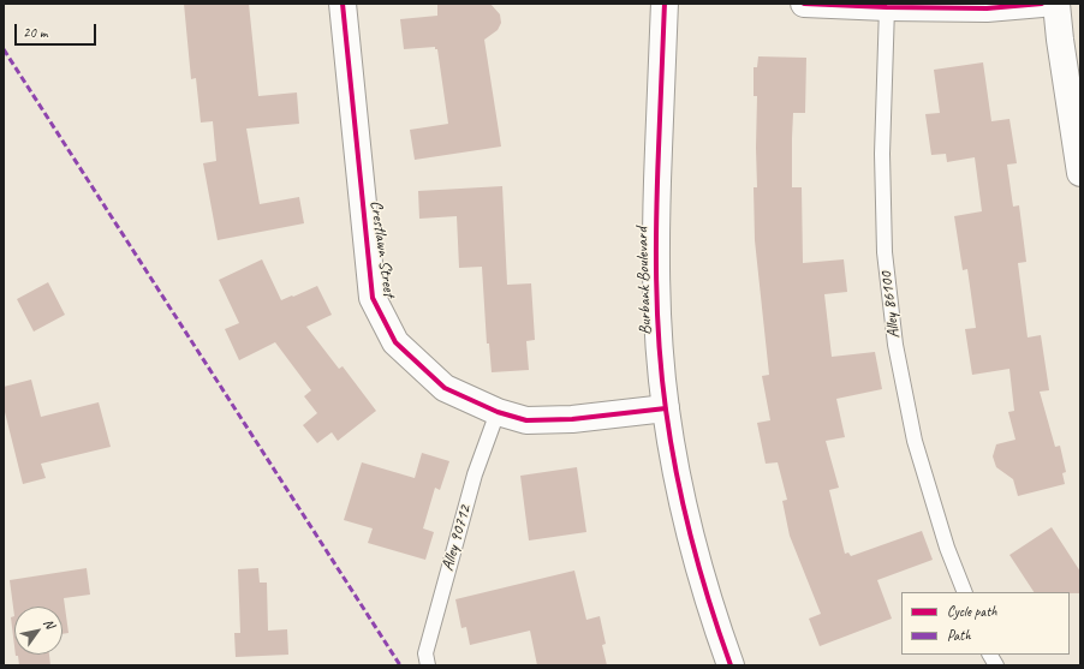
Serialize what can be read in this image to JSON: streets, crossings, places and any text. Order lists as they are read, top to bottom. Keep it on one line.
{"streets":{"street":["Crestlawn Street","Burbank Boulevard"],"lane":["Alley 86100","Alley 90712"]},"crossings":[["Crestlawn Street","Burbank Boulevard"],["Crestlawn Street","Alley 90712"]],"legend":["Cycle path","Path"],"scale_bar":"20 m","north":"top right"}
